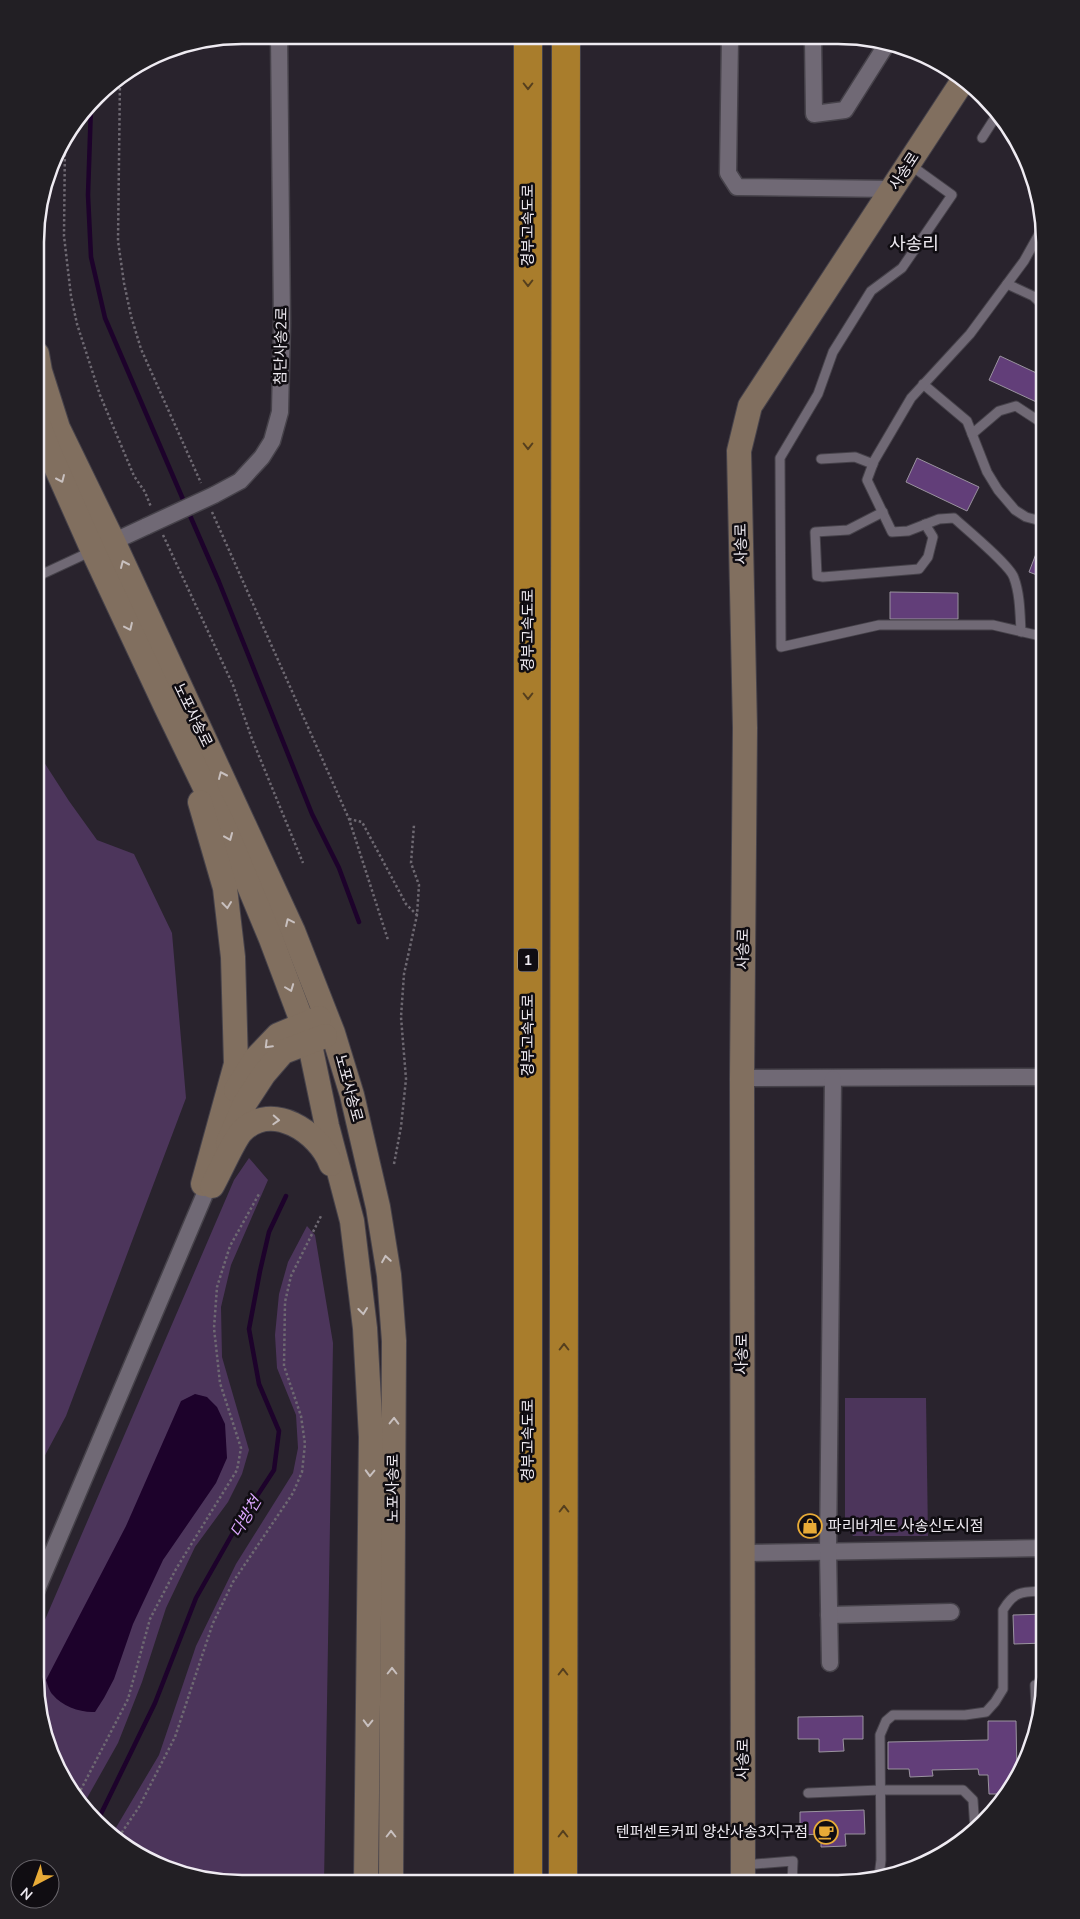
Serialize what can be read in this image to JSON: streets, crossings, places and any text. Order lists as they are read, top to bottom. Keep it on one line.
{"streets":{"highway":["경부고속도로","1"],"main road":["사송로","노포사송로"],"street":["첨단사송2로"]},"crossings":[["첨단사송2로","노포사송로"]],"districts":["사송리"],"water":["다방천"],"places":{"shop":["파리바게뜨 사송신도시점"],"cafe":["텐퍼센트커피 양산사송3지구점"]},"north":"bottom left"}
